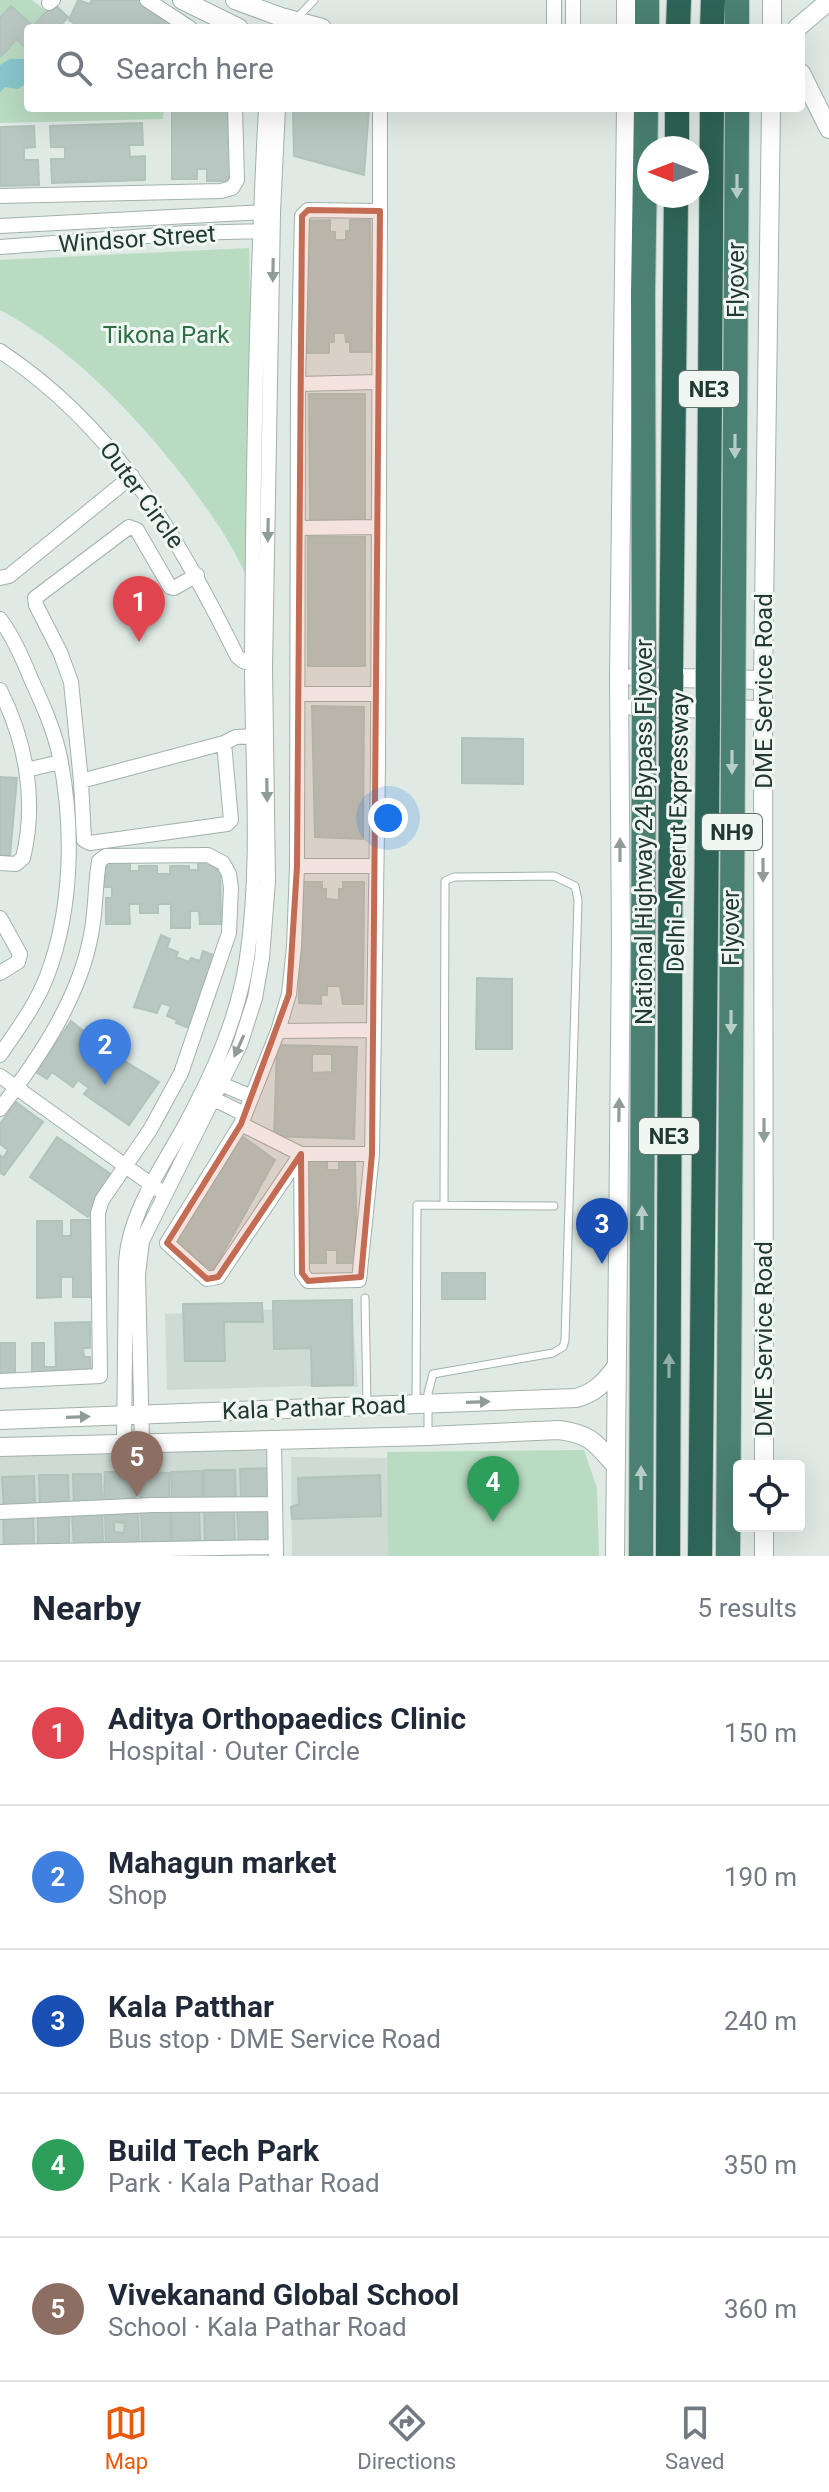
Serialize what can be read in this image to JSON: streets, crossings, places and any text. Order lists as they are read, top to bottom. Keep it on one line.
{"streets":{"highway":["Flyover","NE3","National Highway 24 Bypass Flyover","Delhi - Meerut Expressway","NH9"],"street":["Windsor Street","Outer Circle","DME Service Road","Kala Pathar Road"]},"one_way":["Flyover","National Highway 24 Bypass Flyover"],"parks":["Tikona Park"],"north":"left","page":{"search":"Search here","pins":["1","2","3","5","4"],"heading":["Nearby","5 results"],"list":[{"mark":"1","name":"Aditya Orthopaedics Clinic","note":"Hospital · Outer Circle","value":"150 m"},{"mark":"2","name":"Mahagun market","note":"Shop","value":"190 m"},{"mark":"3","name":"Kala Patthar","note":"Bus stop · DME Service Road","value":"240 m"},{"mark":"4","name":"Build Tech Park","note":"Park · Kala Pathar Road","value":"350 m"},{"mark":"5","name":"Vivekanand Global School","note":"School · Kala Pathar Road","value":"360 m"}],"nav":["Map","Directions","Saved"]}}
